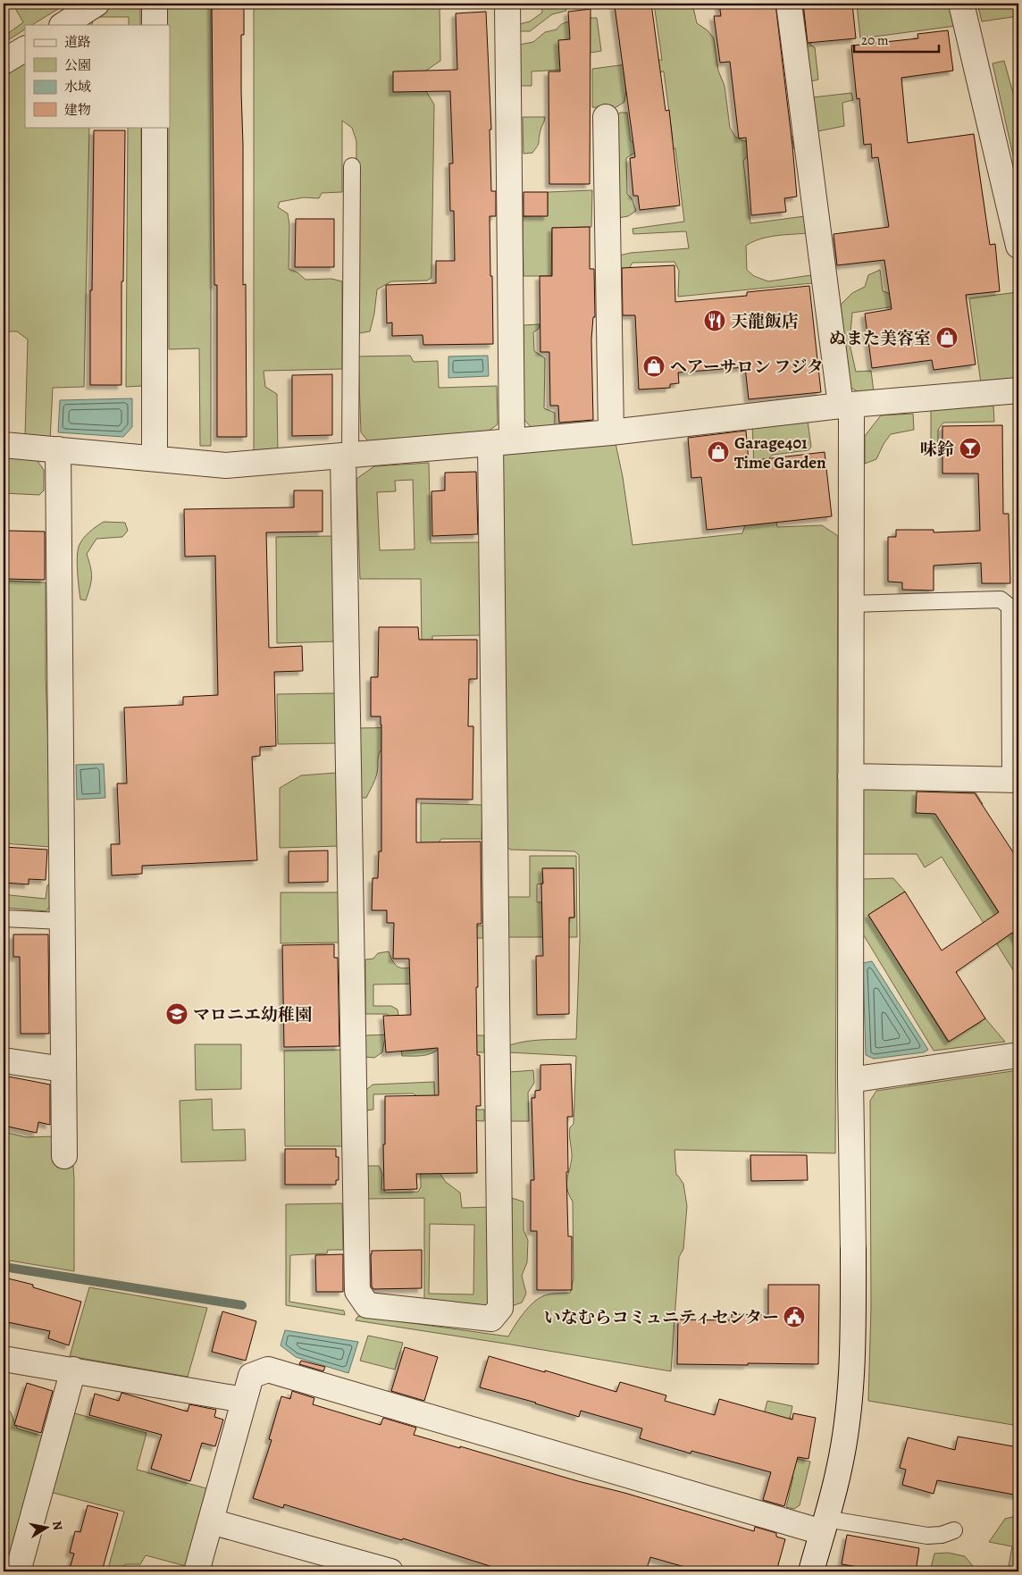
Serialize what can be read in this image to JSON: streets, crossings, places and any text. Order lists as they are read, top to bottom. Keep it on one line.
{"places":{"restaurant":["天龍飯店"],"shop":["ぬまた美容室","ヘアーサロン フジタ","Garage401 Time Garden"],"bar":["味鈴"],"school or university":["マロニエ幼稚園"],"public building":["いなむらコミュニティセンター"]},"legend":["道路","公園","水域","建物"],"scale_bar":"20 m","north":"right"}
